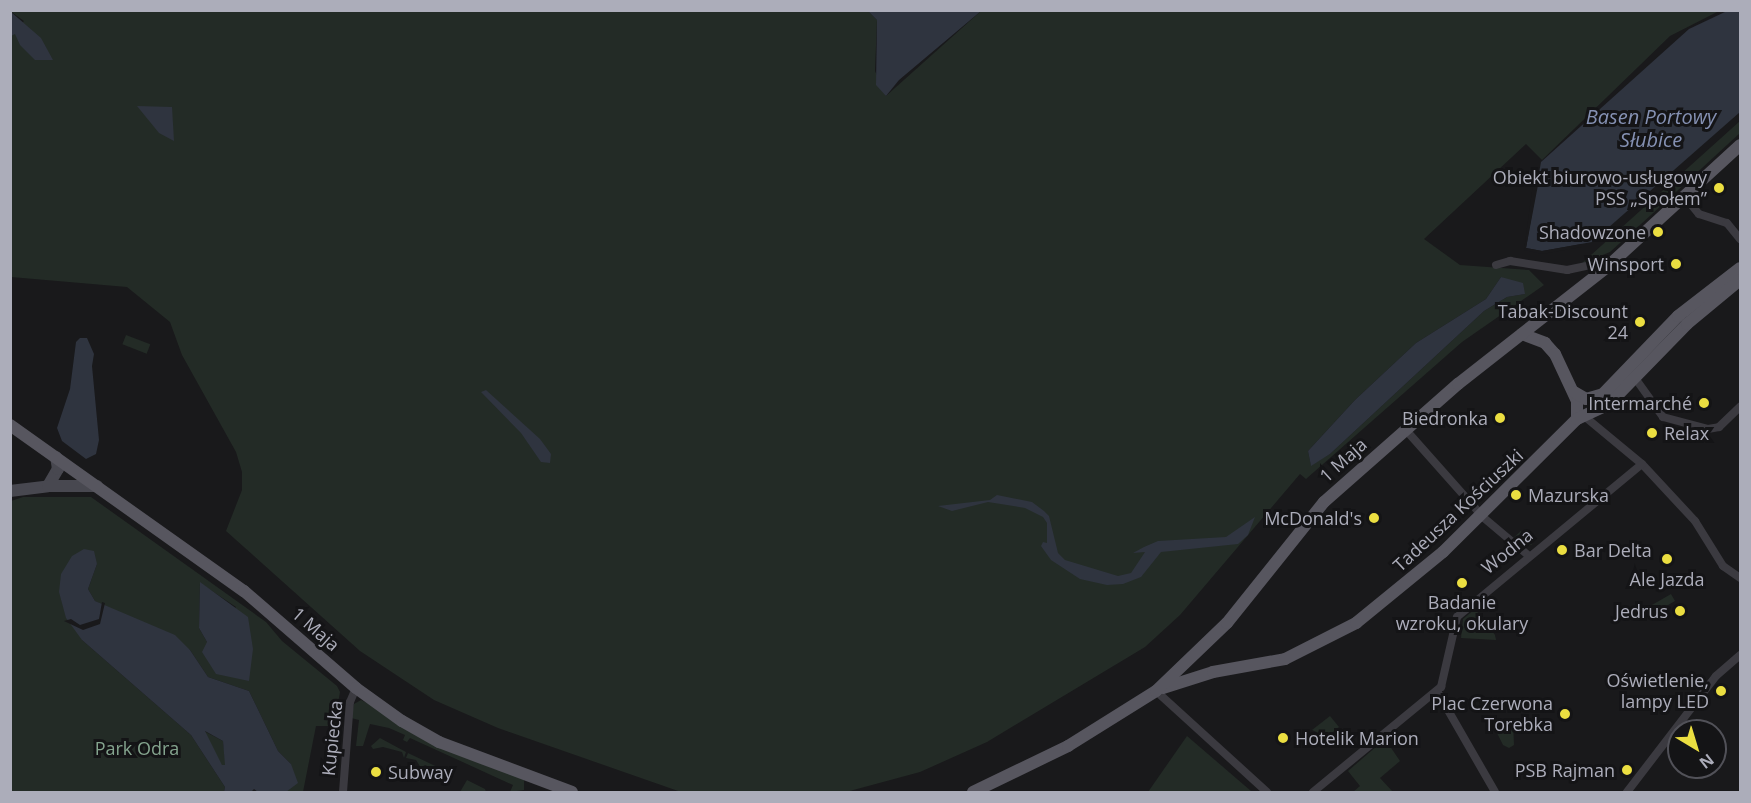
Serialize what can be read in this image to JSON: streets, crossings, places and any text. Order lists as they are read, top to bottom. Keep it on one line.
{"streets":{"main road":["1 Maja","Tadeusza Kościuszki"],"street":["Wodna","Kupiecka"]},"crossings":[["1 Maja","Tadeusza Kościuszki"],["1 Maja","Kupiecka"]],"water":["Basen Portowy Słubice"],"parks":["Park Odra"],"places":["Obiekt biurowo-usługowy PSS „Społem”","Shadowzone","Winsport","Tabak-Discount 24","Intermarché","Biedronka","Relax","Mazurska","McDonald's","Bar Delta","Ale Jazda","Badanie wzroku, okulary","Jedrus","Oświetlenie, lampy LED","Plac Czerwona Torebka","Hotelik Marion","PSB Rajman","Subway"],"north":"bottom right"}
